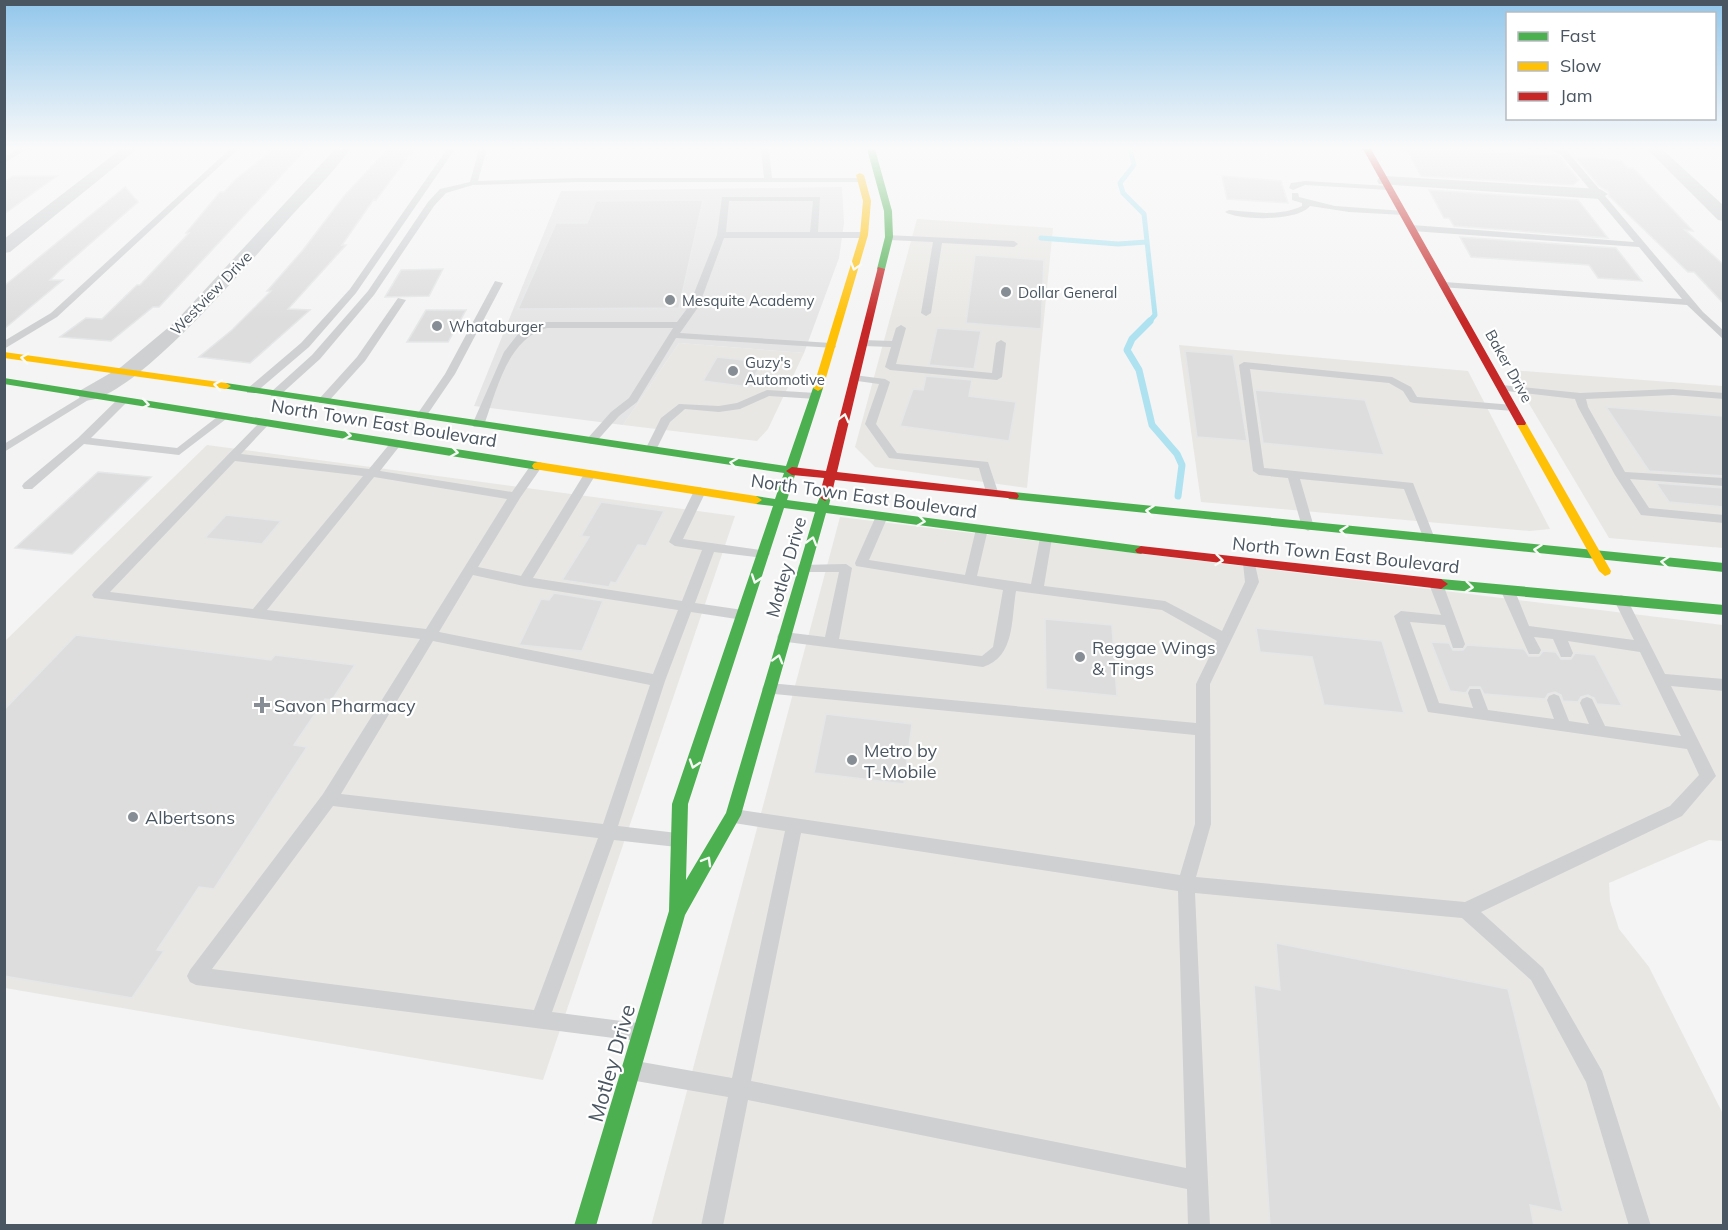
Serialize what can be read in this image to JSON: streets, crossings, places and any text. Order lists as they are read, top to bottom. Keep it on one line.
{"streets":{"main road":["Baker Drive","North Town East Boulevard","Motley Drive"],"street":["Westview Drive"]},"crossings":[["Westview Drive","North Town East Boulevard"],["Baker Drive","North Town East Boulevard"],["North Town East Boulevard","Motley Drive"]],"places":{"other":["Dollar General","Mesquite Academy","Whataburger","Guzy's Automotive","Reggae Wings & Tings","Metro by T-Mobile","Albertsons"],"health":["Savon Pharmacy"]},"legend":["Fast","Slow","Jam"]}
